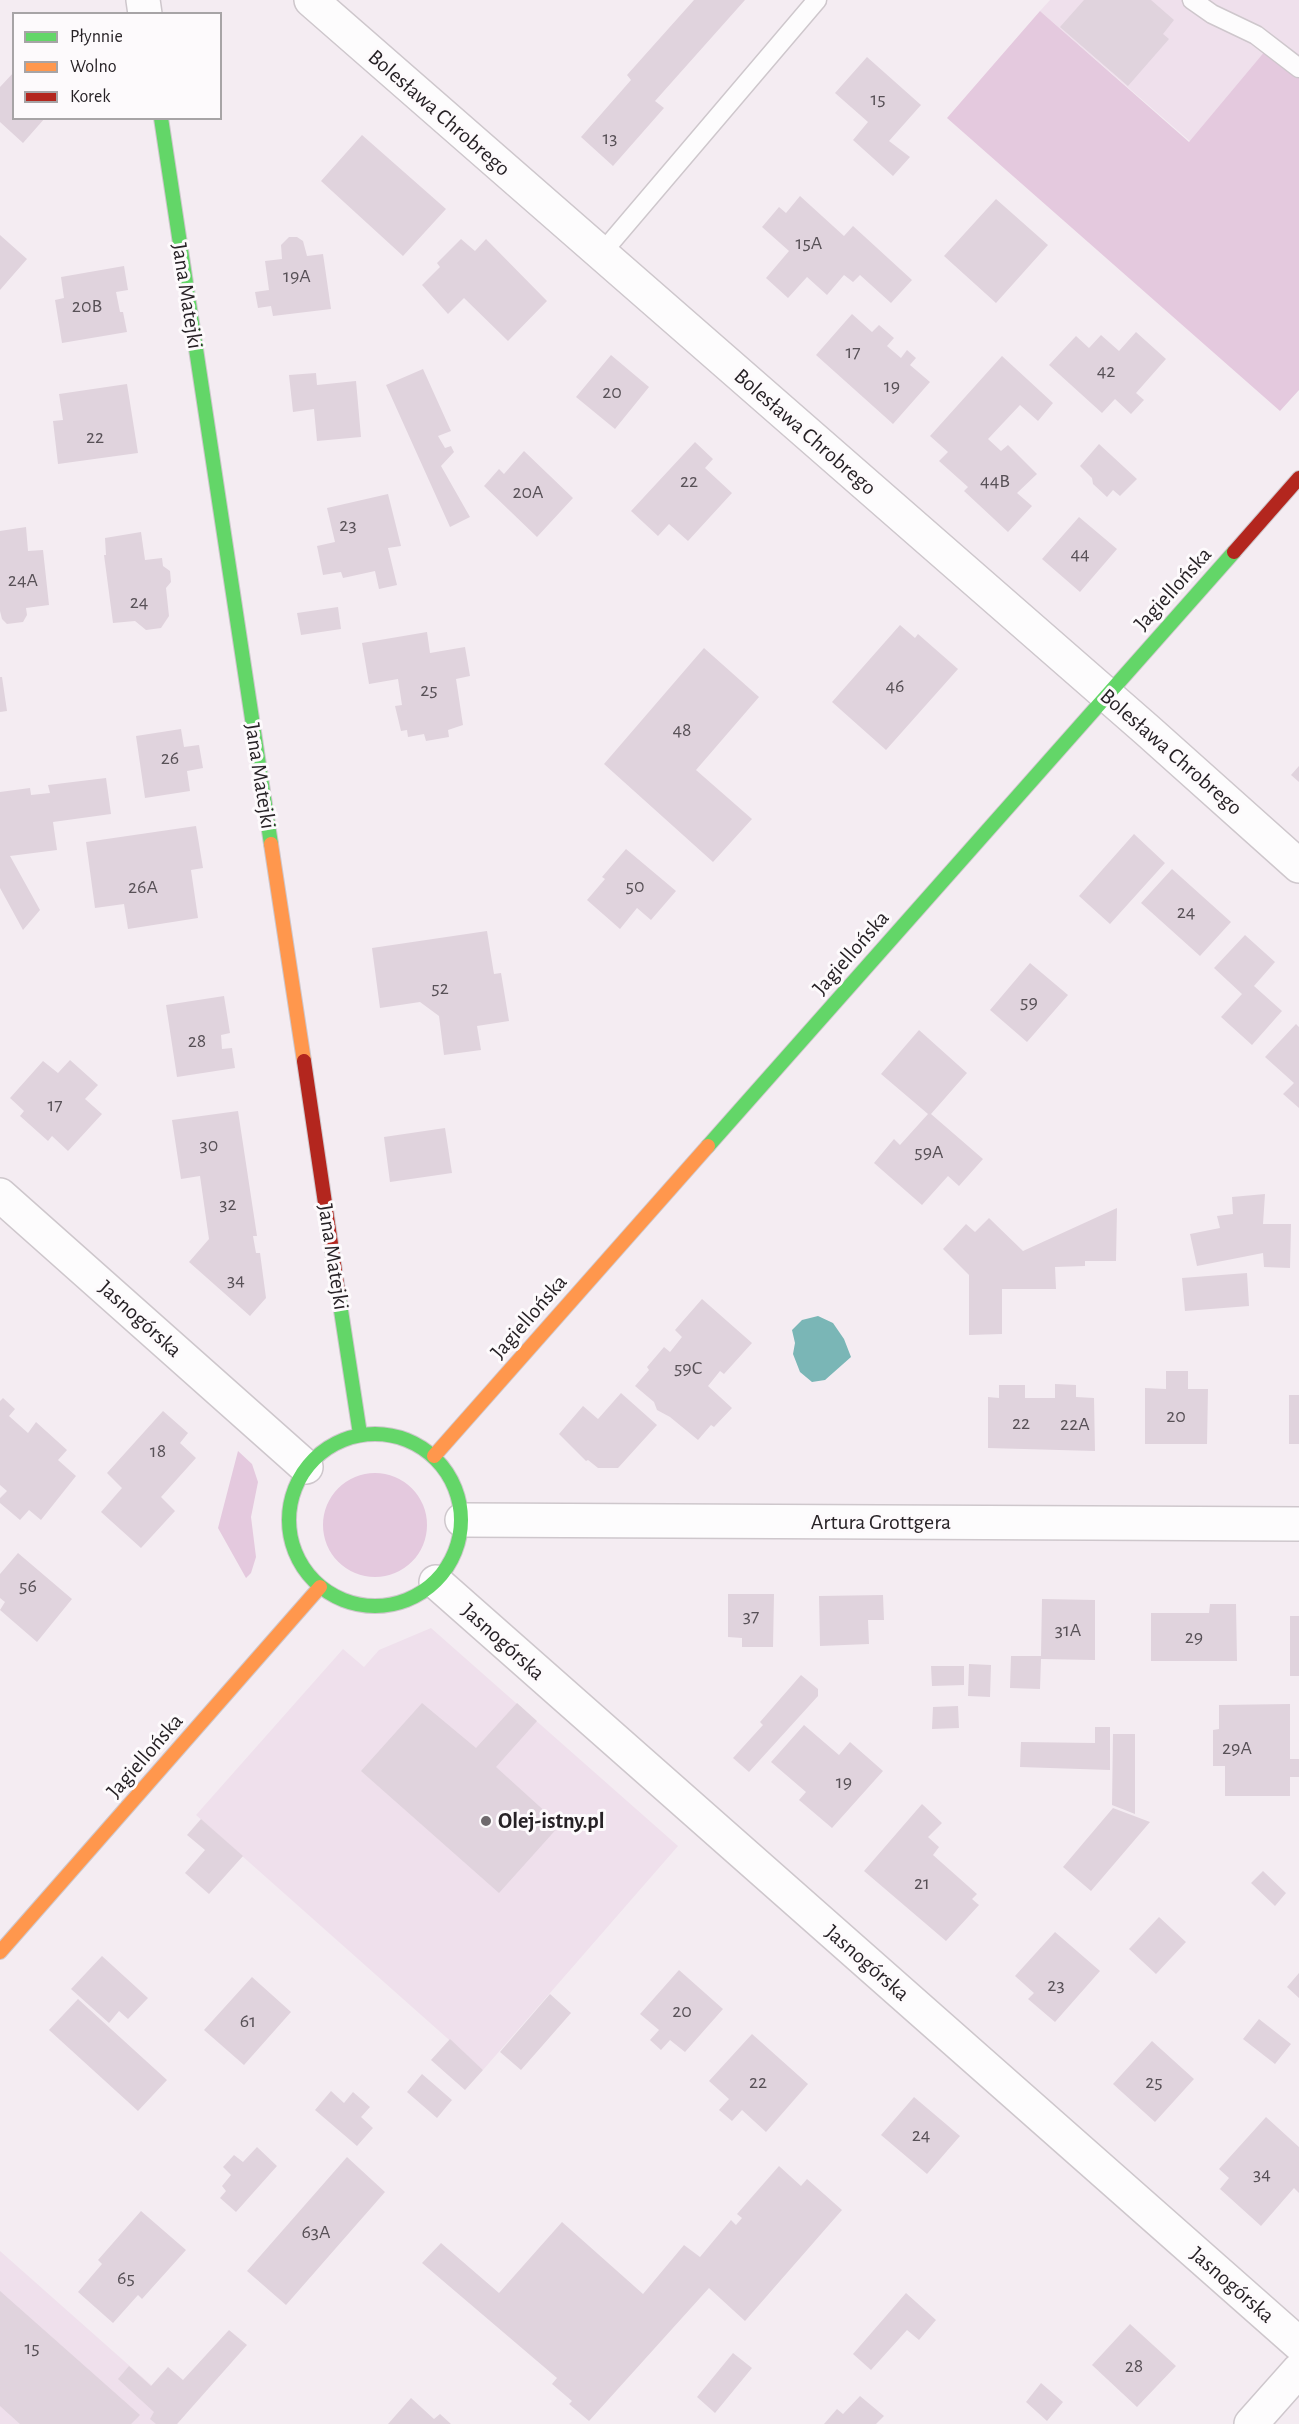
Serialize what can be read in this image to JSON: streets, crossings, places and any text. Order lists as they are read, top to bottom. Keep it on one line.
{"streets":{"street":["Bolesława Chrobrego","Jana Matejki","Jagiellońska","Jasnogórska","Artura Grottgera"]},"crossings":[["Bolesława Chrobrego","Jagiellońska"],["Jana Matejki","Jagiellońska"],["Jana Matejki","Jasnogórska"],["Jana Matejki","Artura Grottgera"],["Jagiellońska","Jasnogórska"],["Jagiellońska","Artura Grottgera"],["Jasnogórska","Artura Grottgera"]],"places":["Olej-istny.pl"],"house_numbers":["15","13","15A","19A","20B","17","42","19","20","22","22","44B","20A","23","44","24A","24","46","25","48","26","50","26A","24","52","59","28","17","30","59A","32","34","59C","20","22","22A","18","56","37","31A","29","29A","19","21","23","20","61","22","25","24","34","63A","65","15","28"],"legend":["Płynnie","Wolno","Korek"]}
